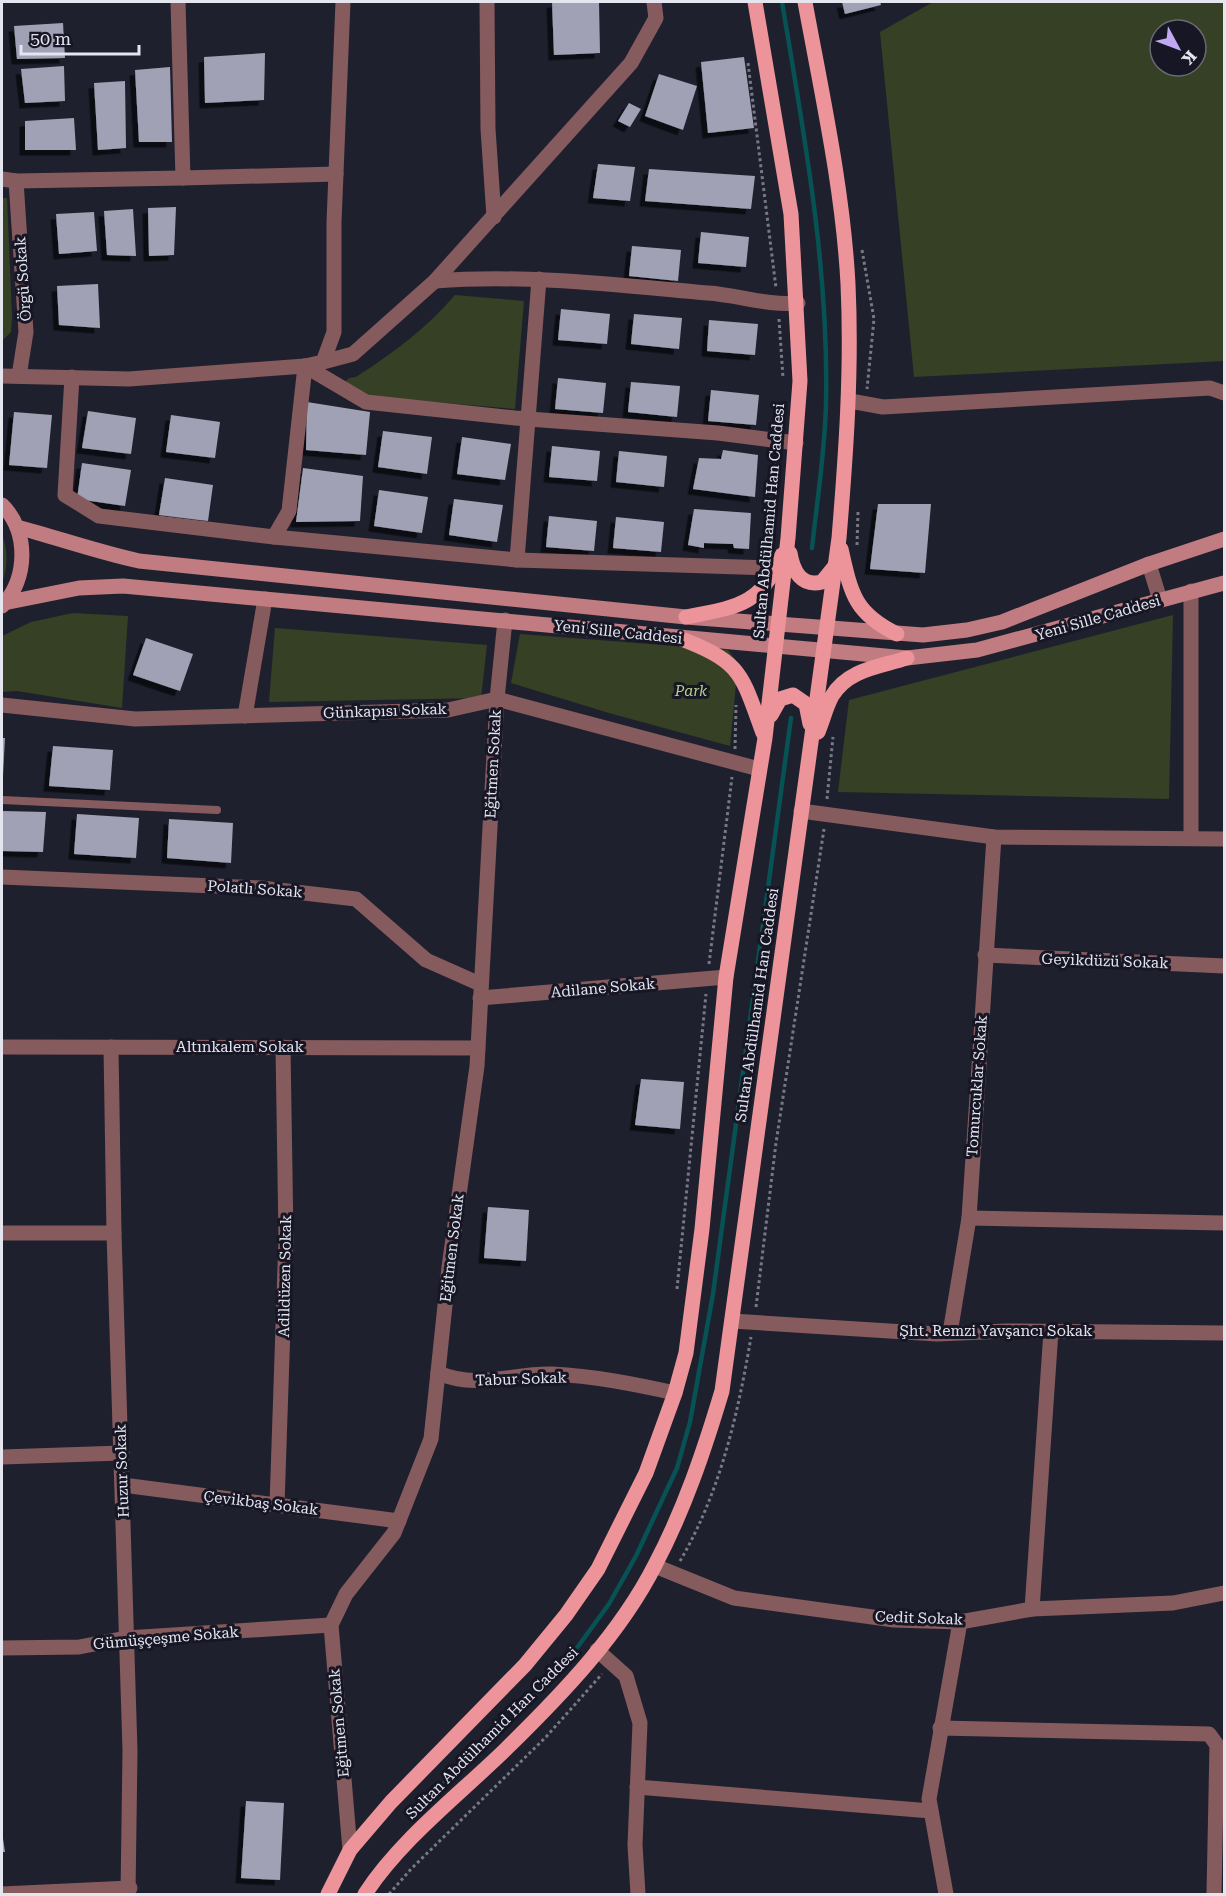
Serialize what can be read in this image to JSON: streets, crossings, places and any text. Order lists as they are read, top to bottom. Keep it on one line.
{"streets":{"main road":["Sultan Abdülhamid Han Caddesi","Yeni Sille Caddesi"],"street":["Örgü Sokak","Günkapısı Sokak","Eğitmen Sokak","Polatlı Sokak","Geyikdüzü Sokak","Adilane Sokak","Altınkalem Sokak","Tomurcuklar Sokak","Adildüzen Sokak","Şht. Remzi Yavşancı Sokak","Tabur Sokak","Huzur Sokak","Çevikbaş Sokak","Cedit Sokak","Gümüşçeşme Sokak"]},"crossings":[["Sultan Abdülhamid Han Caddesi","Yeni Sille Caddesi"],["Sultan Abdülhamid Han Caddesi","Günkapısı Sokak"],["Sultan Abdülhamid Han Caddesi","Eğitmen Sokak"],["Sultan Abdülhamid Han Caddesi","Adilane Sokak"],["Sultan Abdülhamid Han Caddesi","Şht. Remzi Yavşancı Sokak"],["Sultan Abdülhamid Han Caddesi","Tabur Sokak"],["Sultan Abdülhamid Han Caddesi","Cedit Sokak"],["Yeni Sille Caddesi","Eğitmen Sokak"],["Günkapısı Sokak","Eğitmen Sokak"],["Eğitmen Sokak","Polatlı Sokak"],["Eğitmen Sokak","Adilane Sokak"],["Eğitmen Sokak","Altınkalem Sokak"],["Eğitmen Sokak","Tabur Sokak"],["Eğitmen Sokak","Çevikbaş Sokak"],["Eğitmen Sokak","Gümüşçeşme Sokak"],["Polatlı Sokak","Adilane Sokak"],["Geyikdüzü Sokak","Tomurcuklar Sokak"],["Altınkalem Sokak","Adildüzen Sokak"],["Altınkalem Sokak","Huzur Sokak"],["Tomurcuklar Sokak","Şht. Remzi Yavşancı Sokak"],["Adildüzen Sokak","Çevikbaş Sokak"],["Huzur Sokak","Çevikbaş Sokak"],["Huzur Sokak","Gümüşçeşme Sokak"]],"parks":["Park"],"scale_bar":"50 m","north":"bottom right"}
